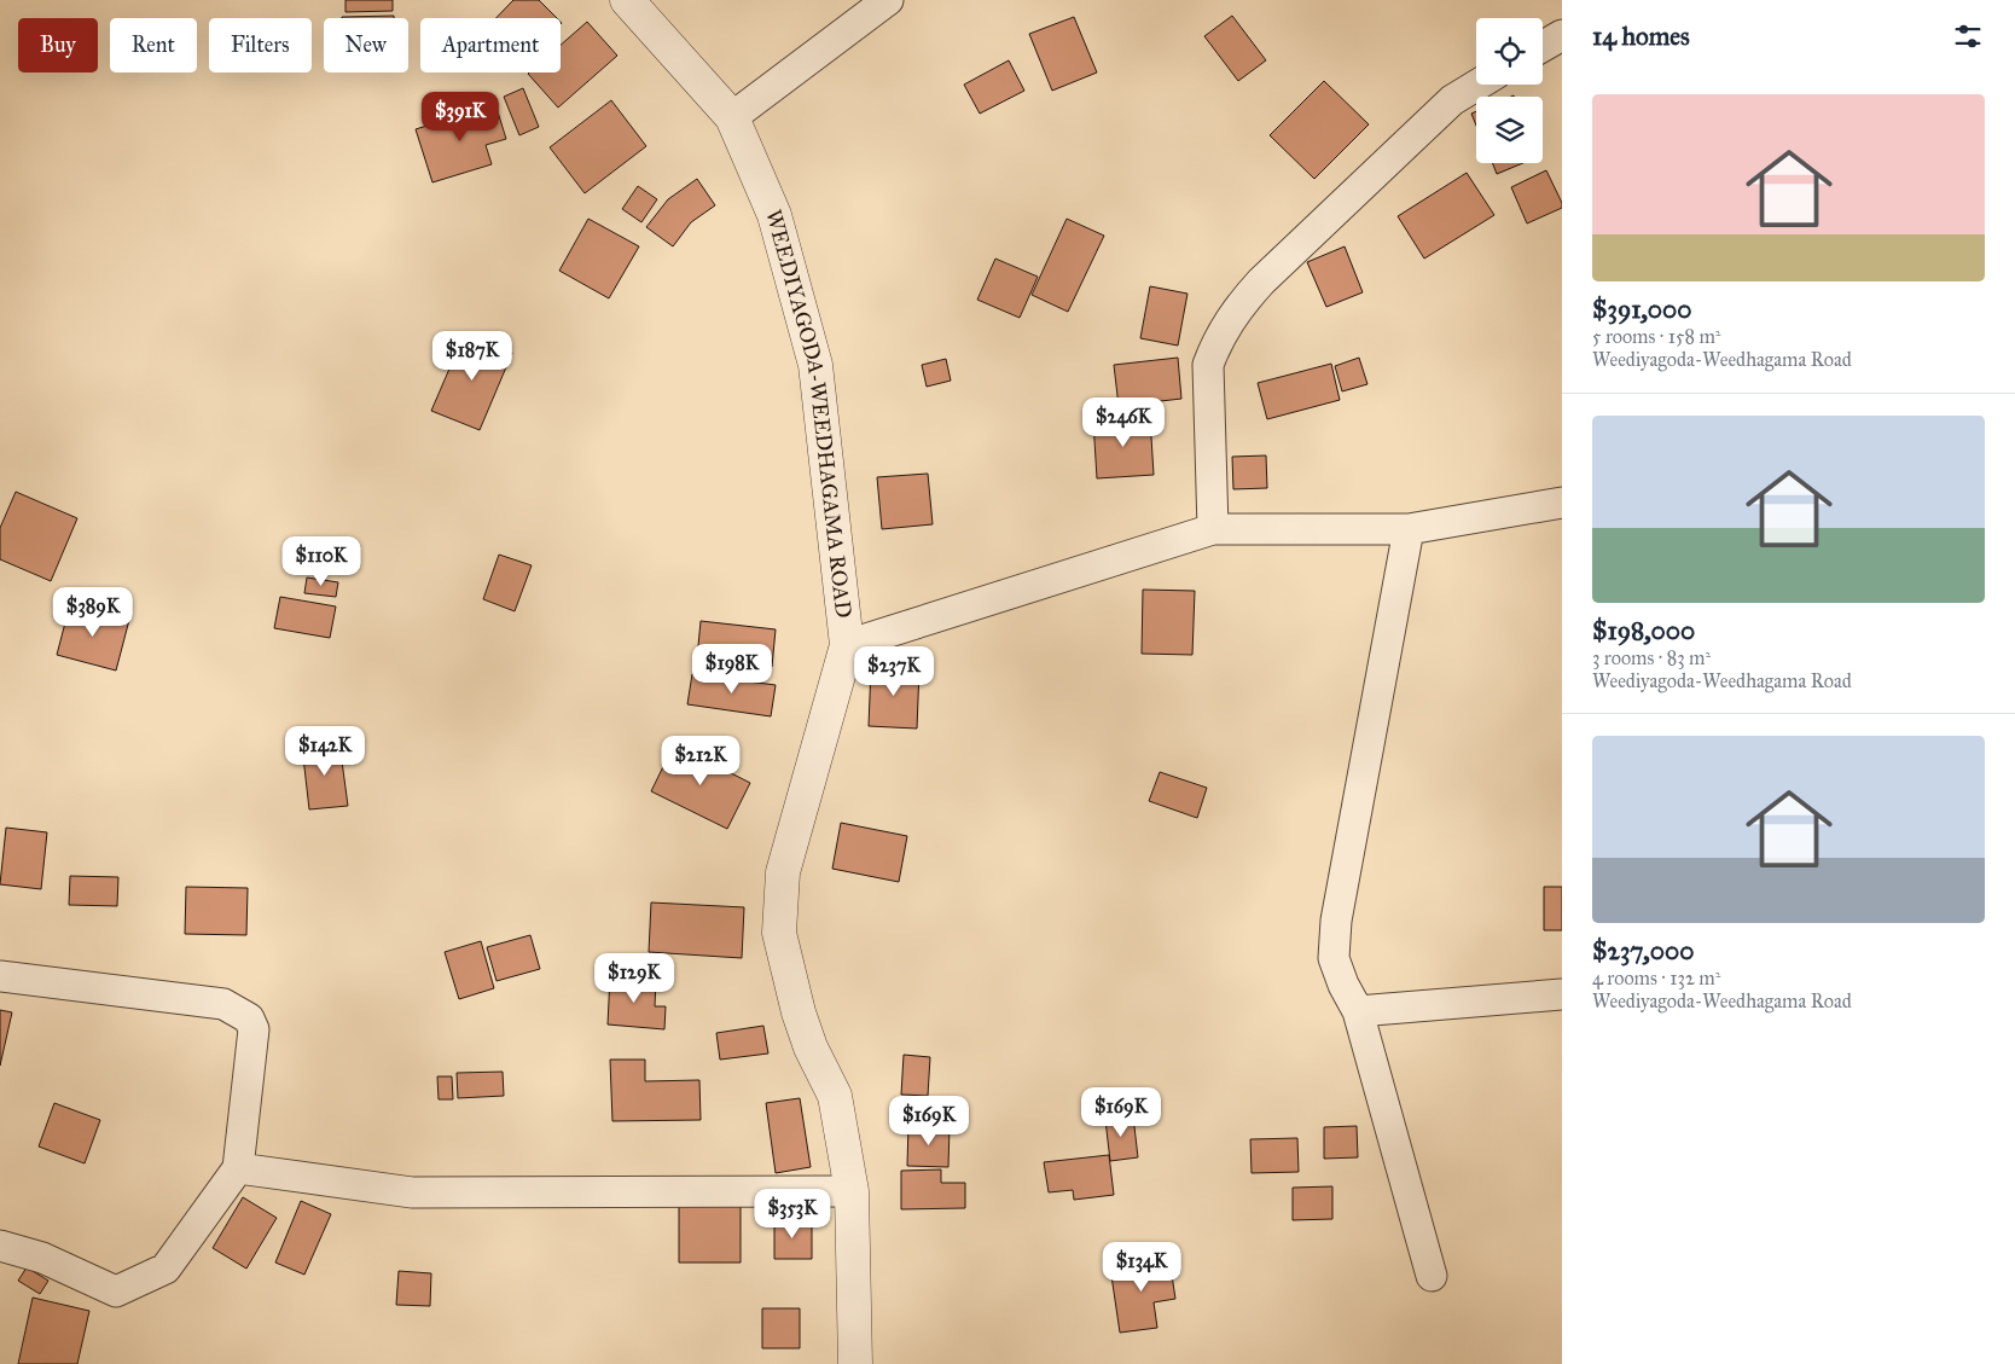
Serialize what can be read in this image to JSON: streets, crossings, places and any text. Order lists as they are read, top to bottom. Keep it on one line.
{"streets":{"street":["WEEDIYAGODA-WEEDHAGAMA ROAD"]},"page":{"heading":"14 homes","chip":["Buy","Rent","Filters","New","Apartment"],"list":[{"name":"$391,000","note":"5 rooms · 158 m² · Weediyagoda-Weedhagama Road"},{"name":"$198,000","note":"3 rooms · 83 m² · Weediyagoda-Weedhagama Road"},{"name":"$237,000","note":"4 rooms · 132 m² · Weediyagoda-Weedhagama Road"}],"price":["$391K","$187K","$246K","$110K","$389K","$198K","$237K","$142K","$212K","$129K","$169K","$169K","$353K","$134K"]}}
